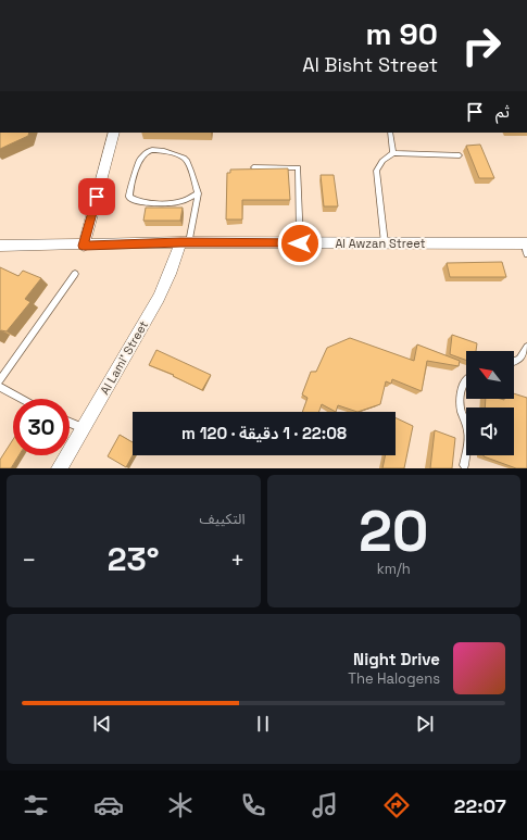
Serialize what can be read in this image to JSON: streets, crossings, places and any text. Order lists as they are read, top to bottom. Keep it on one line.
{"streets":{"street":["Al Awzan Street","Al Lami' Street"]},"crossings":[["Al Awzan Street","Al Lami' Street"]],"north":"top left","page":{"turn":["90 m","Al Bisht Street"],"then":"ثم","limit":"30","trip":"22:08 · 1 دقيقة · 120 m","tile":[["20","km/h"],"التكييف"],"heat":["−","23°","+"],"song":["Night Drive","The Halogens"],"tabs":"22:07"}}
